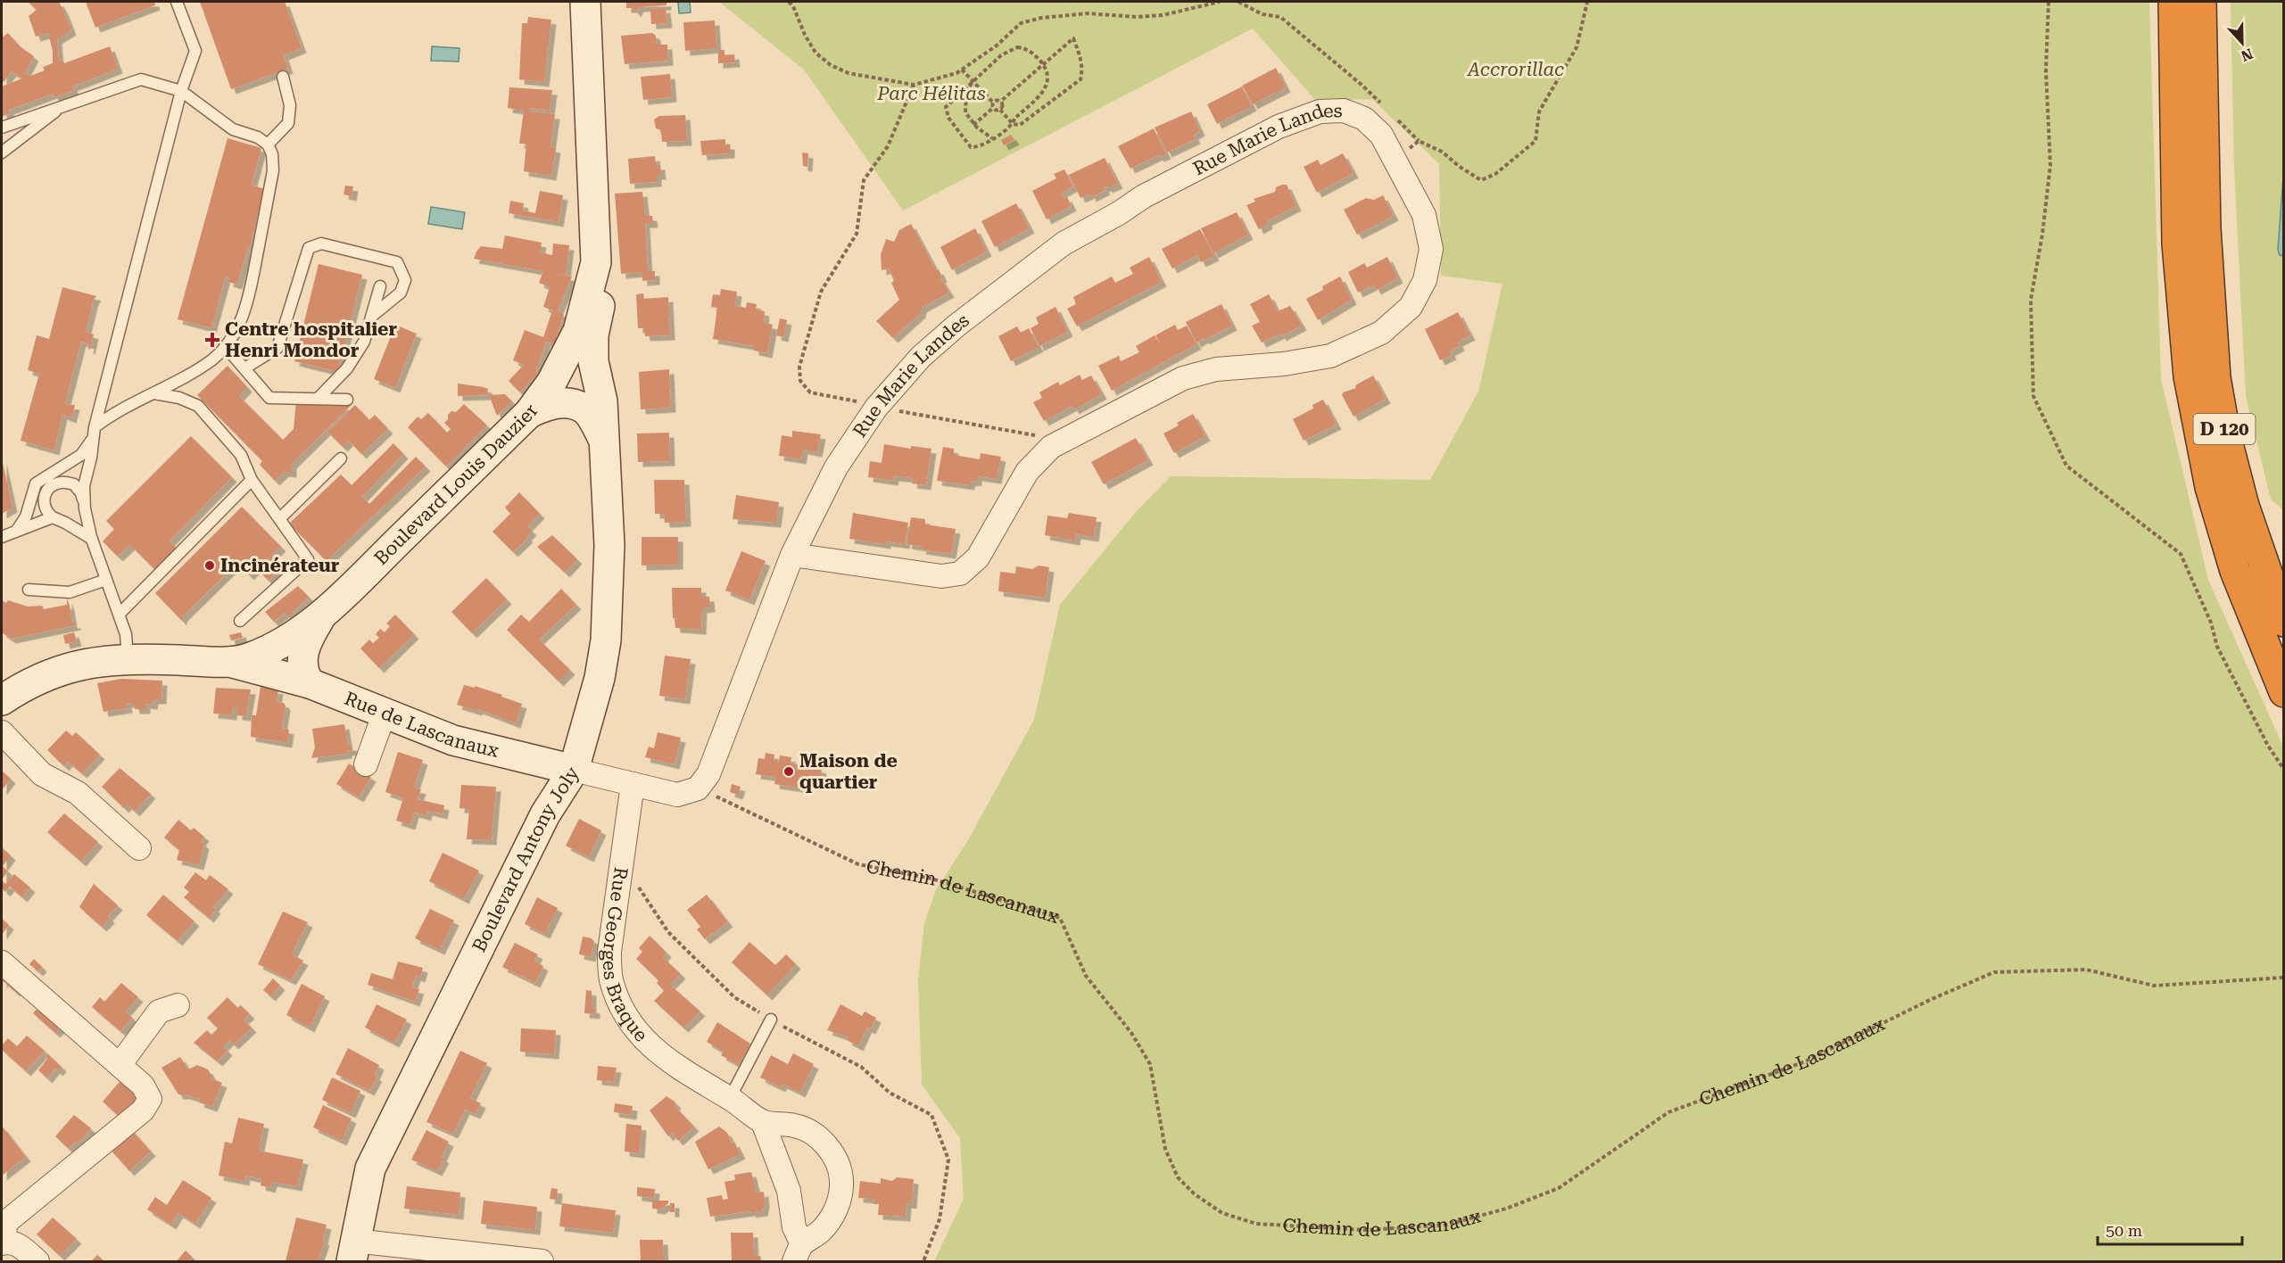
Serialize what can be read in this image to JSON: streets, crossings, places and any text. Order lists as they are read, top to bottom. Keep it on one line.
{"streets":{"highway":["D 120"],"street":["Rue Marie Landes","Boulevard Louis Dauzier","Rue de Lascanaux","Boulevard Antony Joly","Rue Georges Braque"],"path":["Chemin de Lascanaux"]},"crossings":[["Rue Marie Landes","Chemin de Lascanaux"],["Boulevard Louis Dauzier","Rue de Lascanaux"],["Rue de Lascanaux","Boulevard Antony Joly"]],"parks":["Accrorillac","Parc Hélitas"],"places":{"health":["Centre hospitalier Henri Mondor"],"other":["Incinérateur","Maison de quartier"]},"scale_bar":"50 m","north":"bottom"}
